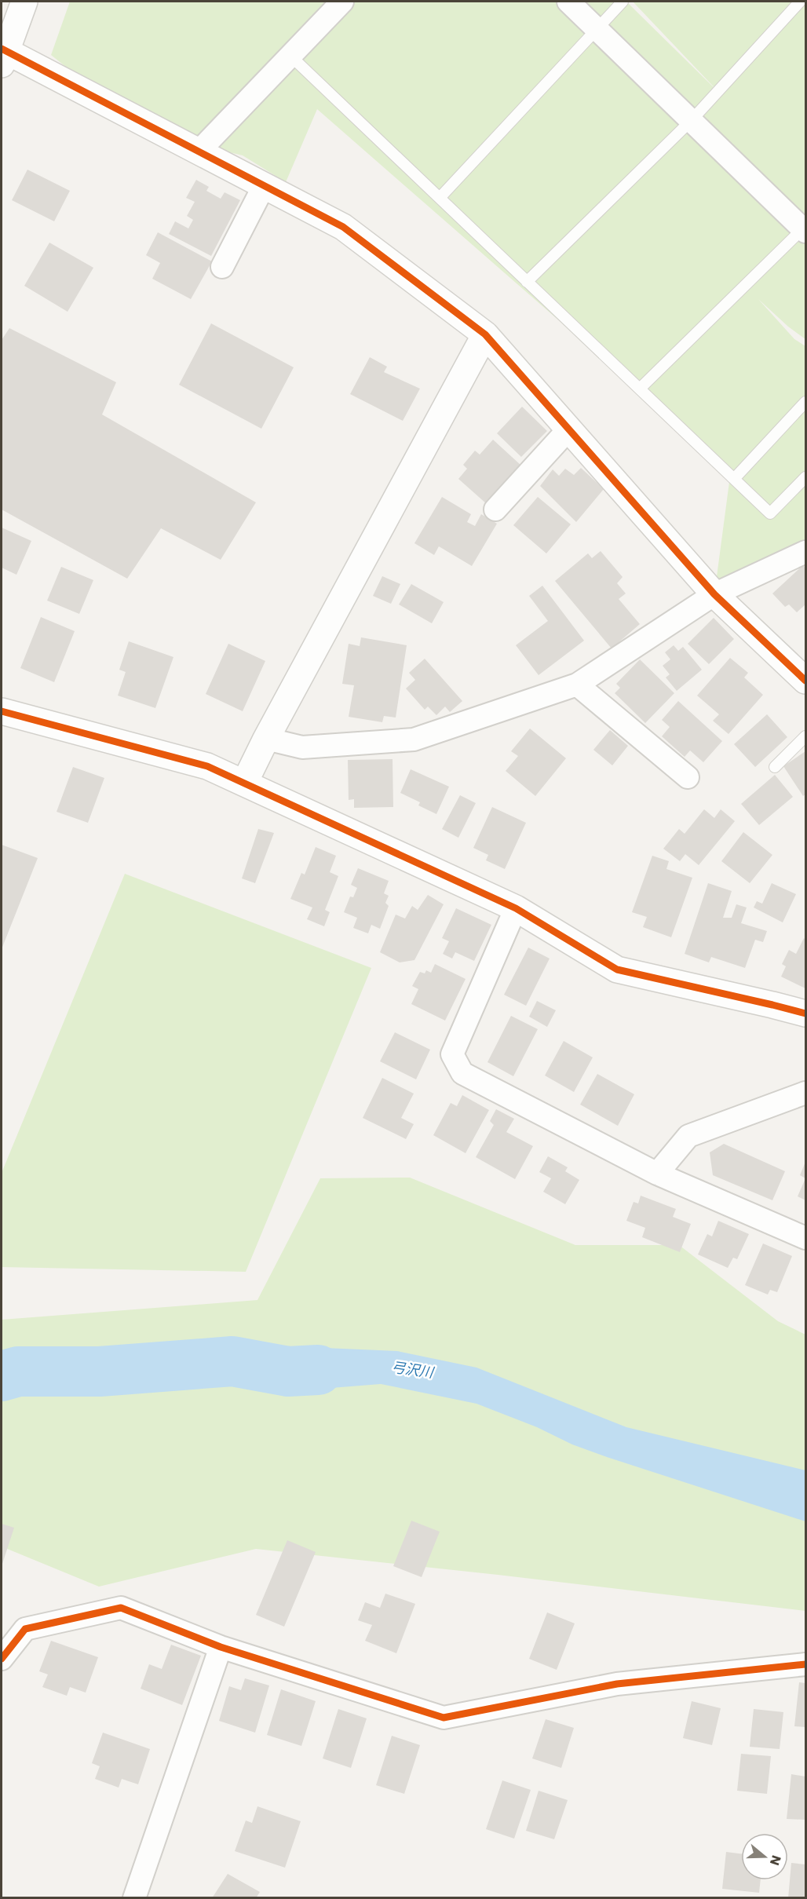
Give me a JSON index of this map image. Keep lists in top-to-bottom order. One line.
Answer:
{"water":["弓沢川"],"north":"right"}
